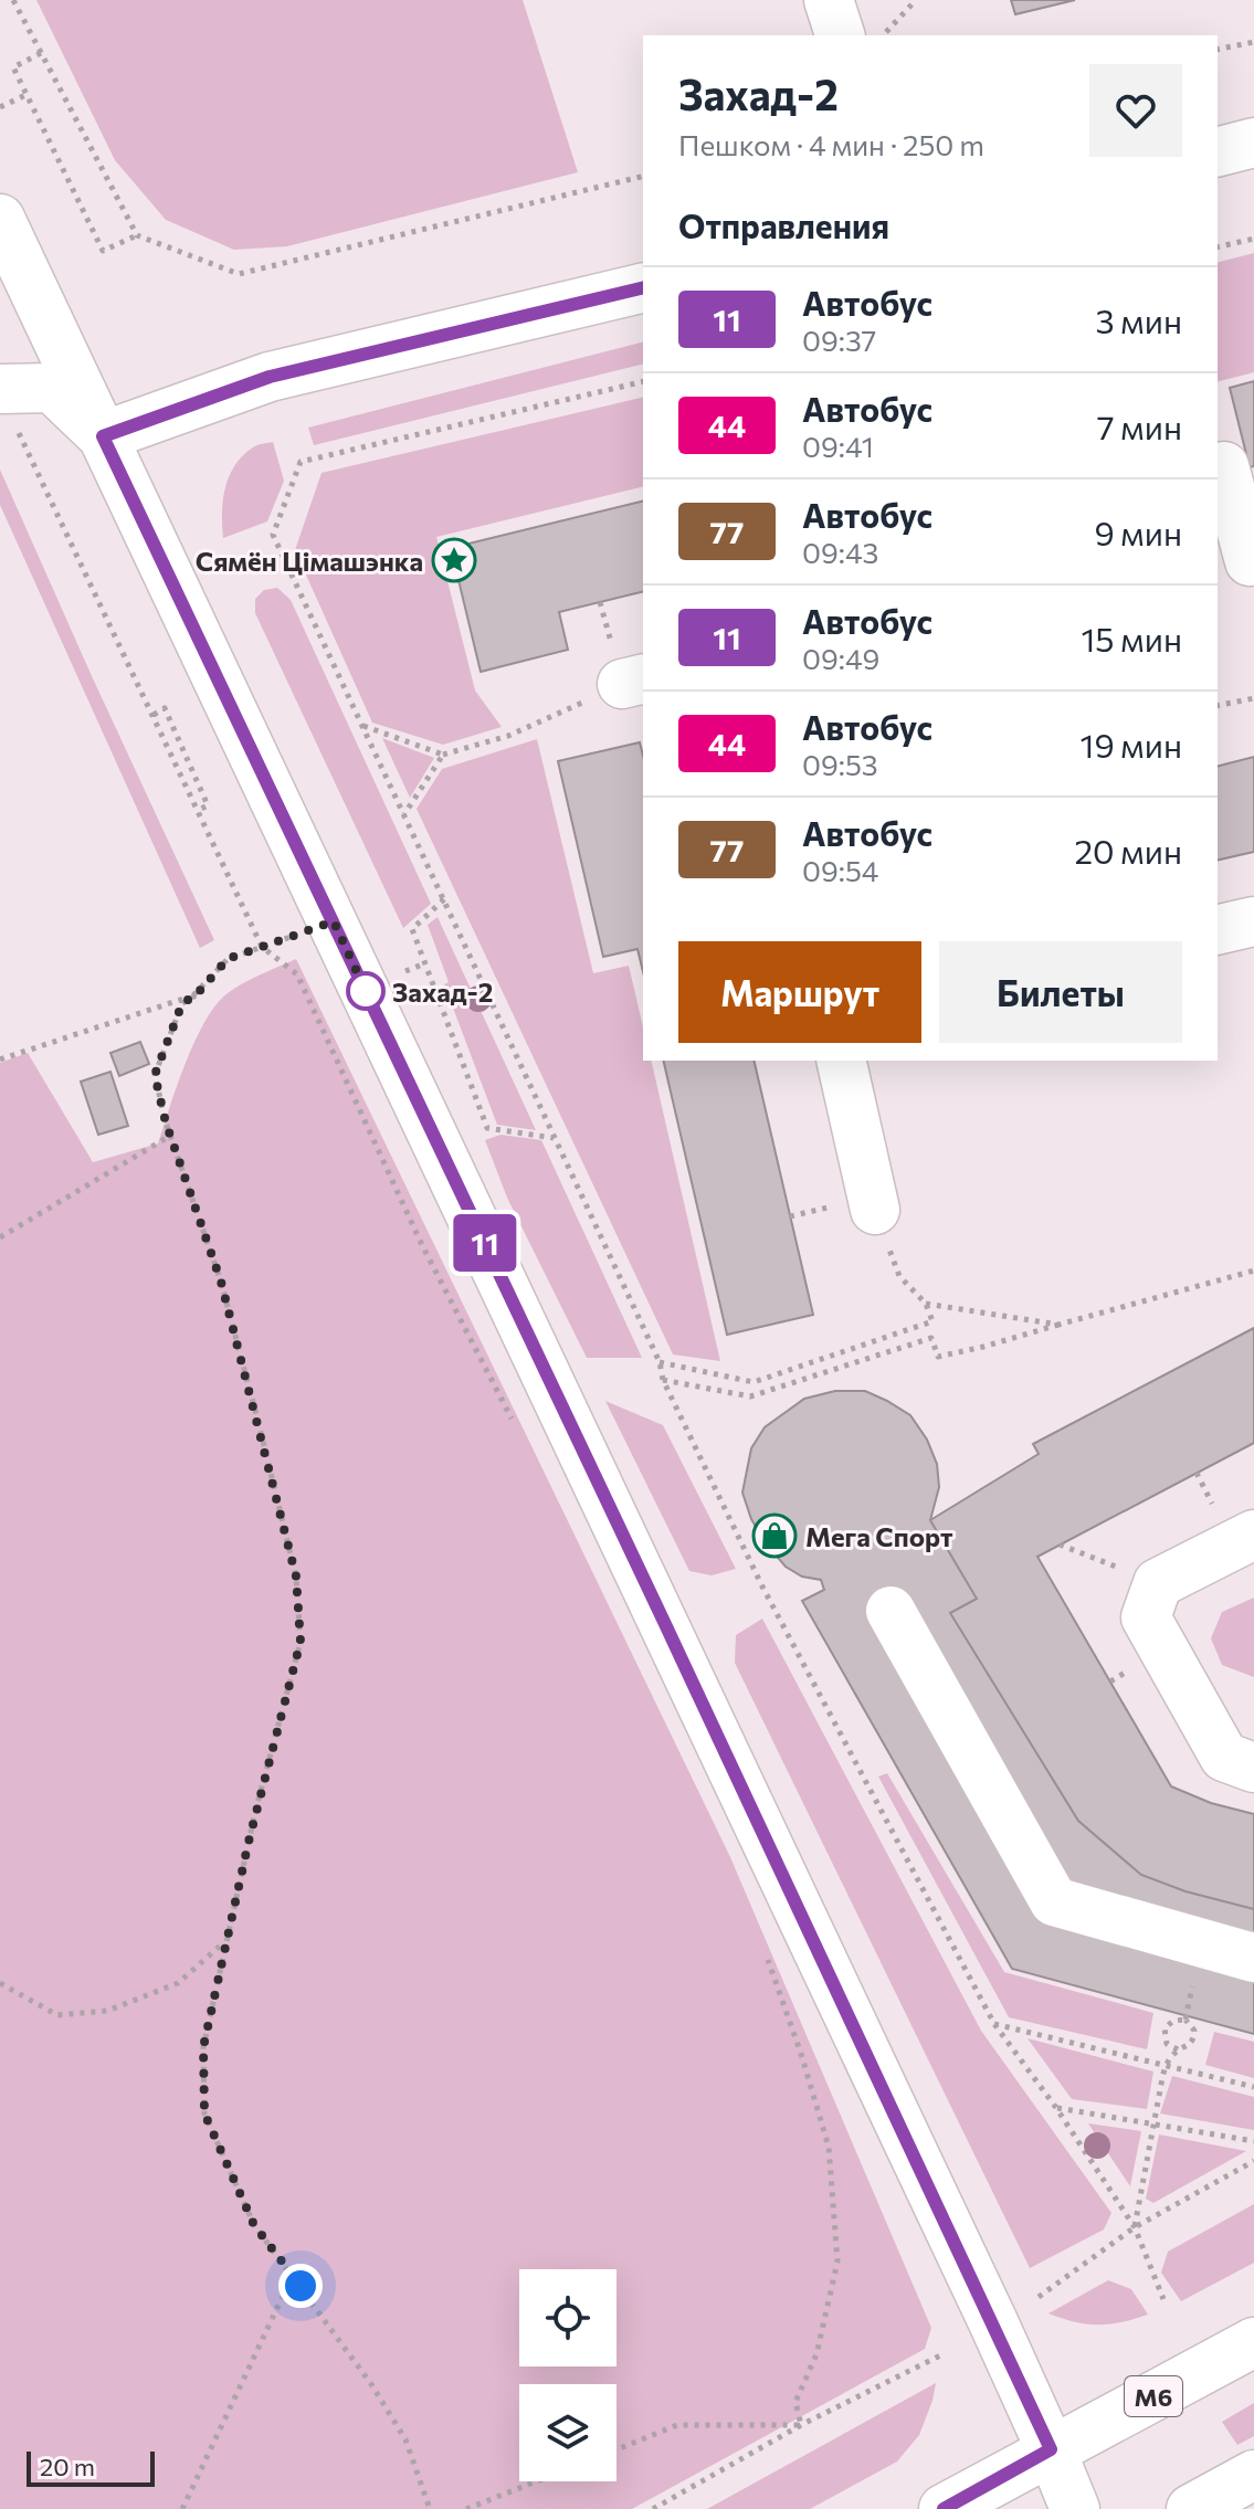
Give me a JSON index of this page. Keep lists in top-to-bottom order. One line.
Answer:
{"streets":{"main road":["М6"]},"places":{"place":["Сямён Цімашэнка"],"other":["Захад-2"],"shop":["Мега Спорт"]},"lines":["bus line 11"],"scale_bar":"20 m","page":{"on_map":"11","heading":[["Захад-2","Пешком · 4 мин · 250 m"],"Отправления"],"list":[{"mark":"11","name":"Автобус","note":"09:37","value":"3 мин"},{"mark":"44","name":"Автобус","note":"09:41","value":"7 мин"},{"mark":"77","name":"Автобус","note":"09:43","value":"9 мин"},{"mark":"11","name":"Автобус","note":"09:49","value":"15 мин"},{"mark":"44","name":"Автобус","note":"09:53","value":"19 мин"},{"mark":"77","name":"Автобус","note":"09:54","value":"20 мин"}],"buttons":["Маршрут","Билеты"],"scale":"20 m"}}
